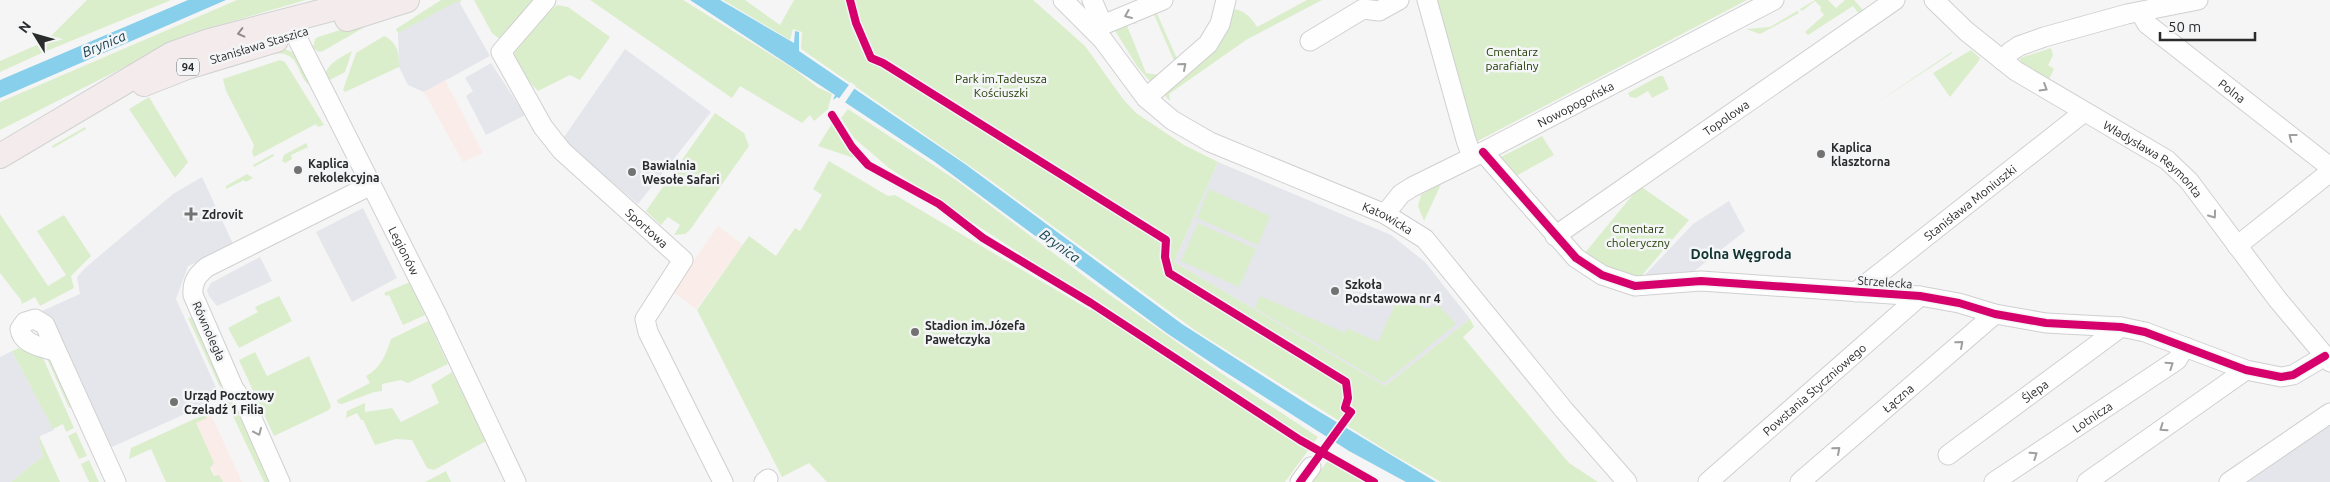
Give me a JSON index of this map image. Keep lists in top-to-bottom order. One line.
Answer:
{"streets":{"main road":["Stanisława Staszica","94"],"street":["Polna","Nowopogońska","Topolowa","Władysława Reymonta","Stanisława Moniuszki","Katowicka","Sportowa","Legionów","Strzelecka","Równoległa","Powstania Styczniowego","Ślepa","Łączna","Lotnicza"]},"crossings":[["Stanisława Staszica","Legionów"],["Nowopogońska","Katowicka"],["Nowopogońska","Strzelecka"],["Topolowa","Strzelecka"],["Władysława Reymonta","Stanisława Moniuszki"],["Władysława Reymonta","Strzelecka"],["Stanisława Moniuszki","Strzelecka"],["Legionów","Równoległa"],["Strzelecka","Powstania Styczniowego"],["Strzelecka","Ślepa"],["Strzelecka","Łączna"],["Strzelecka","Lotnicza"]],"one_way":["Polna","Władysława Reymonta","Łączna"],"districts":["Dolna Węgroda"],"water":["Brynica"],"parks":["Cmentarz parafialny","Park im.Tadeusza Kościuszki","Cmentarz choleryczny"],"places":{"other":["Kaplica klasztorna","Kaplica rekolekcyjna","Bawialnia Wesołe Safari","Szkoła Podstawowa nr 4","Stadion im.Józefa Pawełczyka","Urząd Pocztowy Czeladź 1 Filia"],"health":["Zdrovit"]},"scale_bar":"50 m","north":"top left"}
